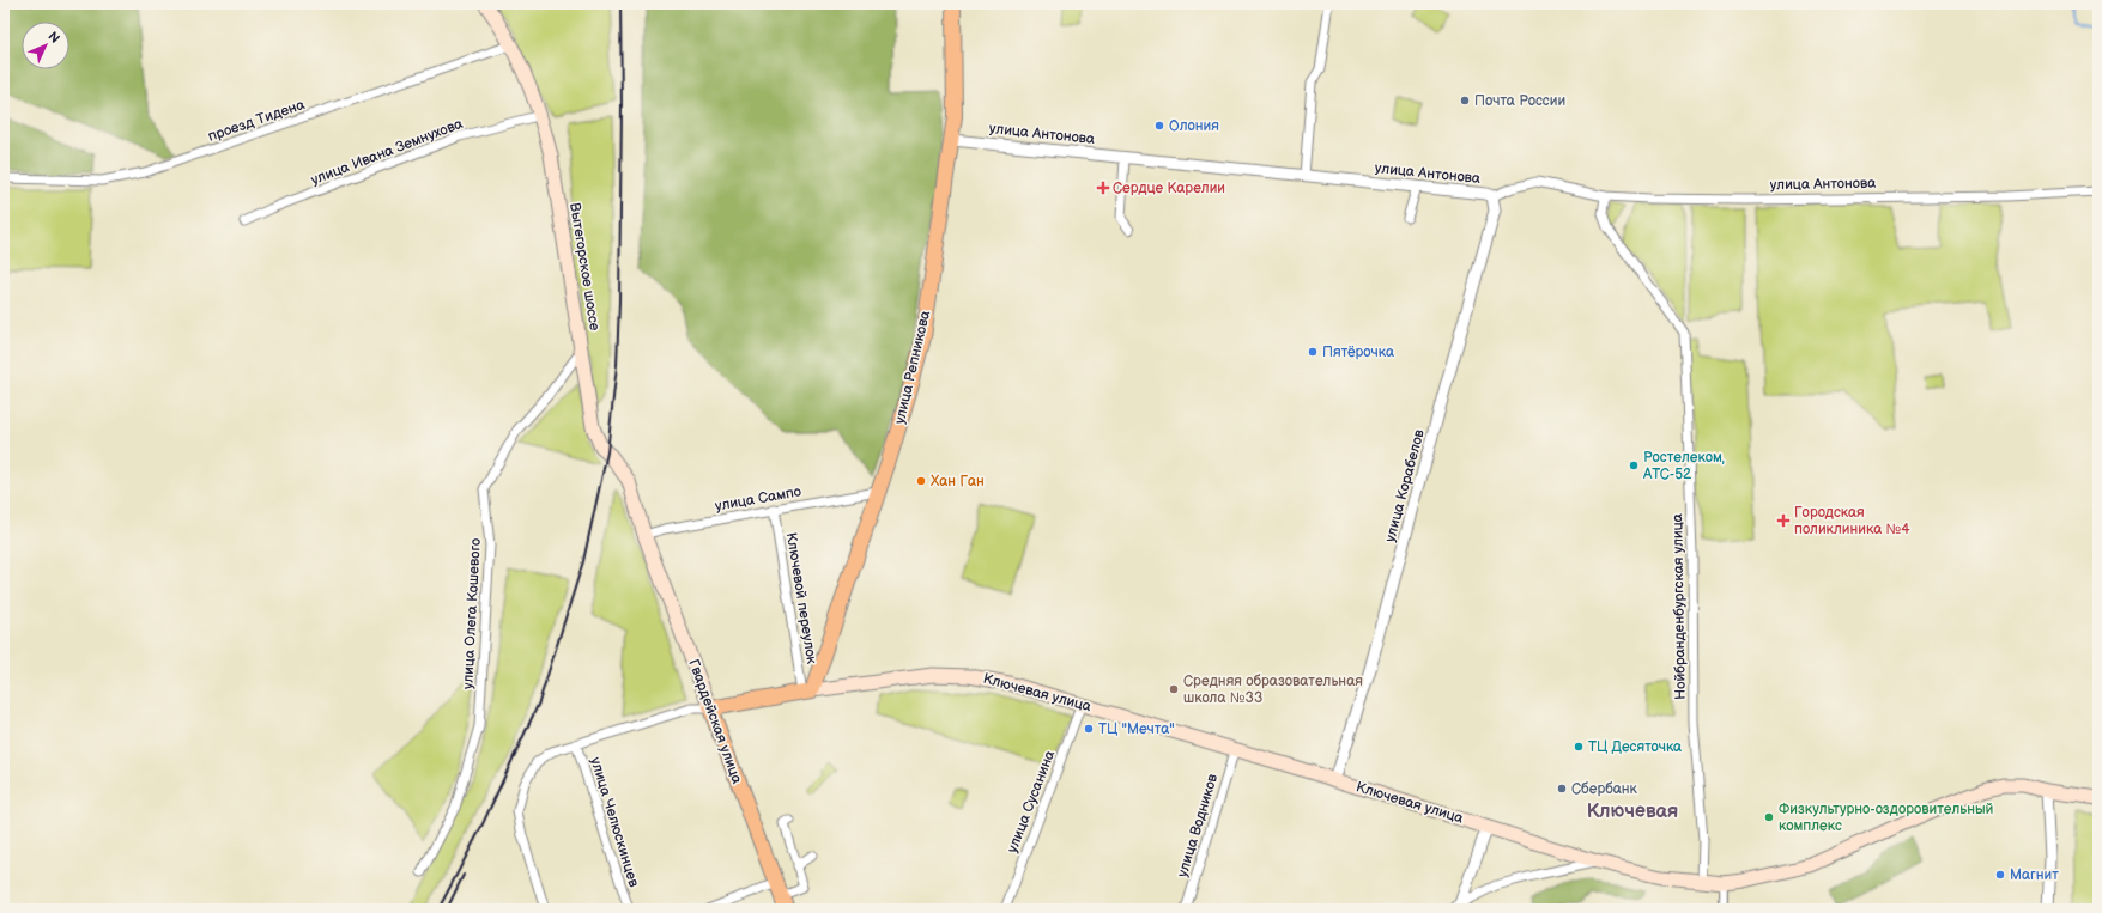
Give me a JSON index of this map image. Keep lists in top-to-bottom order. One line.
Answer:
{"streets":{"main road":["Вытегорское шоссе","улица Репникова","Ключевая улица","Гвардейская улица"],"street":["проезд Тидена","улица Антонова","улица Ивана Земнухова","улица Корабелов","улица Сампо","Ключевой переулок","Нойбранденбургская улица","улица Олега Кошевого","улица Сусанина","улица Челюскинцев","улица Водников"]},"crossings":[["проезд Тидена","Вытегорское шоссе"],["улица Антонова","улица Репникова"],["улица Антонова","улица Корабелов"],["улица Антонова","Нойбранденбургская улица"],["улица Ивана Земнухова","Вытегорское шоссе"],["Вытегорское шоссе","улица Сампо"],["Вытегорское шоссе","улица Олега Кошевого"],["Вытегорское шоссе","Гвардейская улица"],["улица Репникова","улица Сампо"],["улица Репникова","Ключевой переулок"],["улица Репникова","Ключевая улица"],["улица Корабелов","Ключевая улица"],["улица Сампо","Ключевой переулок"],["улица Сампо","Гвардейская улица"],["Ключевой переулок","Ключевая улица"],["Нойбранденбургская улица","Ключевая улица"],["Ключевая улица","Гвардейская улица"],["Ключевая улица","улица Сусанина"],["Ключевая улица","улица Водников"]],"districts":["Ключевая"],"places":{"other":["Почта России","Олония","Пятёрочка","Ростелеком, АТС-52","Хан Ган","Средняя образовательная школа №33","ТЦ \"Мечта\"","ТЦ Десяточка","Сбербанк","Физкультурно-оздоровительный комплекс","Магнит"],"health":["Сердце Карелии","Городская поликлиника №4"]},"north":"top right"}
